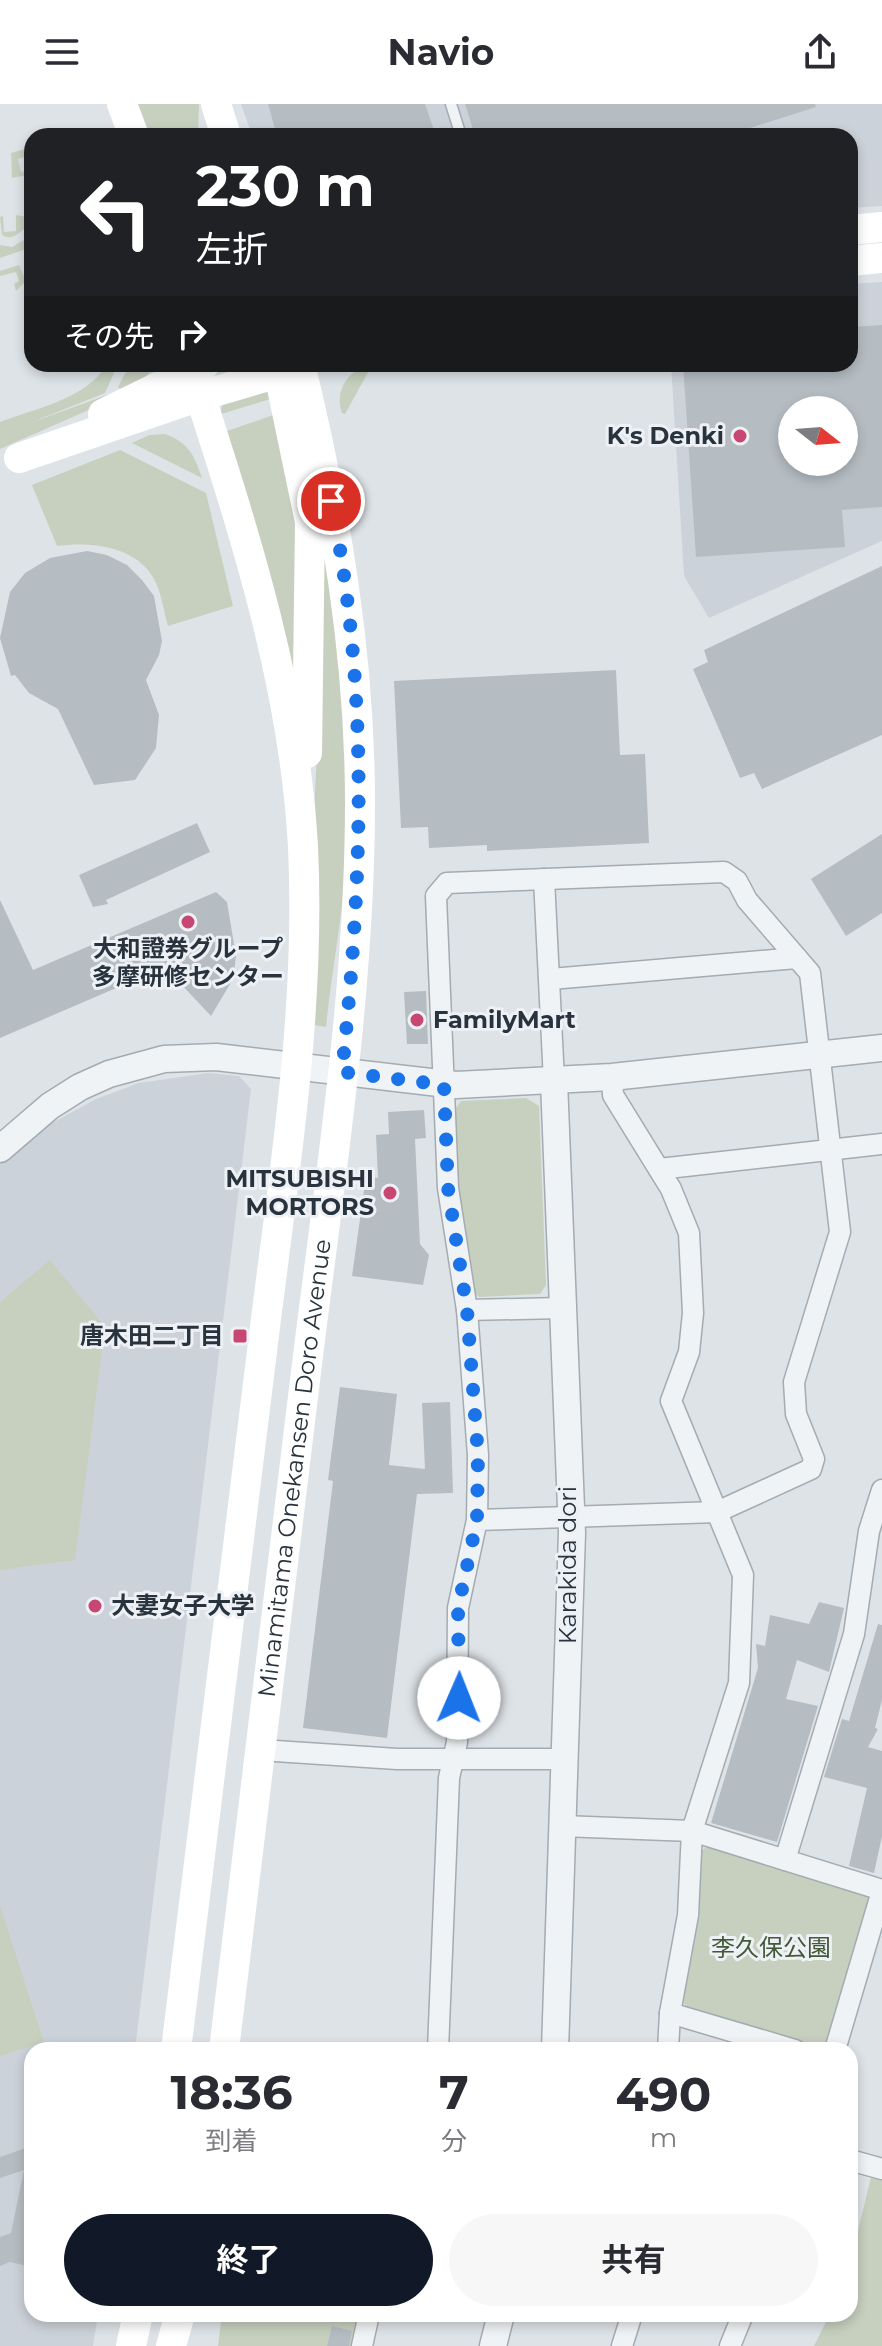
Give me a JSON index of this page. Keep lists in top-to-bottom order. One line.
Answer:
{"streets":{"main road":["Minamitama Onekansen Doro Avenue"],"street":["Karakida dori"]},"parks":["李久保公園"],"places":{"other":["K's Denki","大和證券グループ 多摩研修センター","FamilyMart","MITSUBISHI MORTORS","大妻女子大学"],"transit":["唐木田二丁目"]},"north":"right","page":{"header":"Navio","turn":["230 m","左折"],"then":"その先","eta":["18:36","到着","7","分","490","m"],"buttons":["終了","共有"]}}
